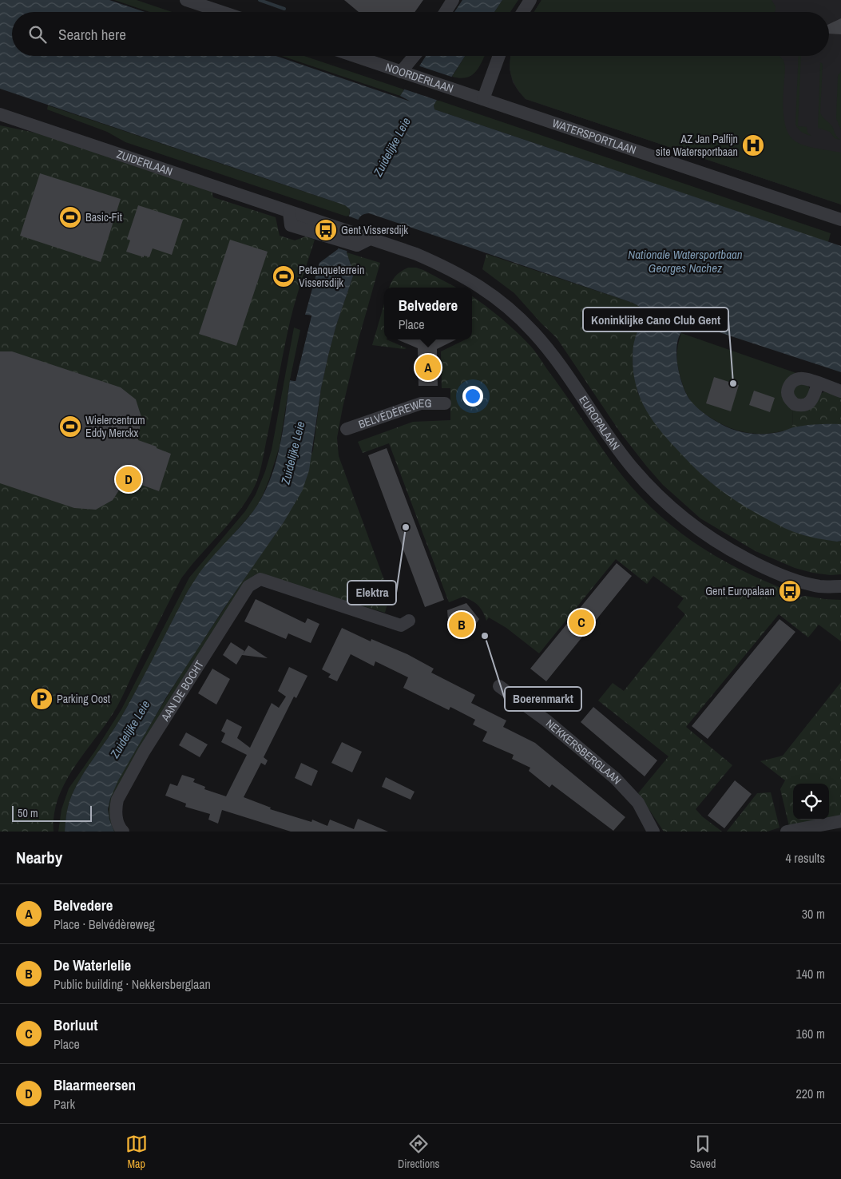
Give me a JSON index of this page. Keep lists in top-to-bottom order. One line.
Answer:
{"streets":{"street":["NOORDERLAAN","WATERSPORTLAAN","ZUIDERLAAN","BELVÉDÈREWEG","EUROPALAAN","AAN DE BOCHT","NEKKERSBERGLAAN"]},"crossings":[["NOORDERLAAN","WATERSPORTLAAN"],["ZUIDERLAAN","EUROPALAAN"]],"water":["Zuidelijke Leie","Nationale Watersportbaan Georges Nachez"],"places":{"hospital":["AZ Jan Palfijn site Watersportbaan"],"sports":["Basic-Fit","Petanqueterrein Vissersdijk","Wielercentrum Eddy Merckx"],"bus stop":["Gent Vissersdijk","Gent Europalaan"],"other":["Koninklijke Cano Club Gent","Elektra","Boerenmarkt"],"parking":["Parking Oost"]},"scale_bar":"50 m","page":{"search":"Search here","popup":["Belvedere","Place"],"pins":["A","D","C","B"],"scale":"50 m","heading":["Nearby","4 results"],"list":[{"mark":"A","name":"Belvedere","note":"Place · Belvédèreweg","value":"30 m"},{"mark":"B","name":"De Waterlelie","note":"Public building · Nekkersberglaan","value":"140 m"},{"mark":"C","name":"Borluut","note":"Place","value":"160 m"},{"mark":"D","name":"Blaarmeersen","note":"Park","value":"220 m"}],"nav":["Map","Directions","Saved"]}}
